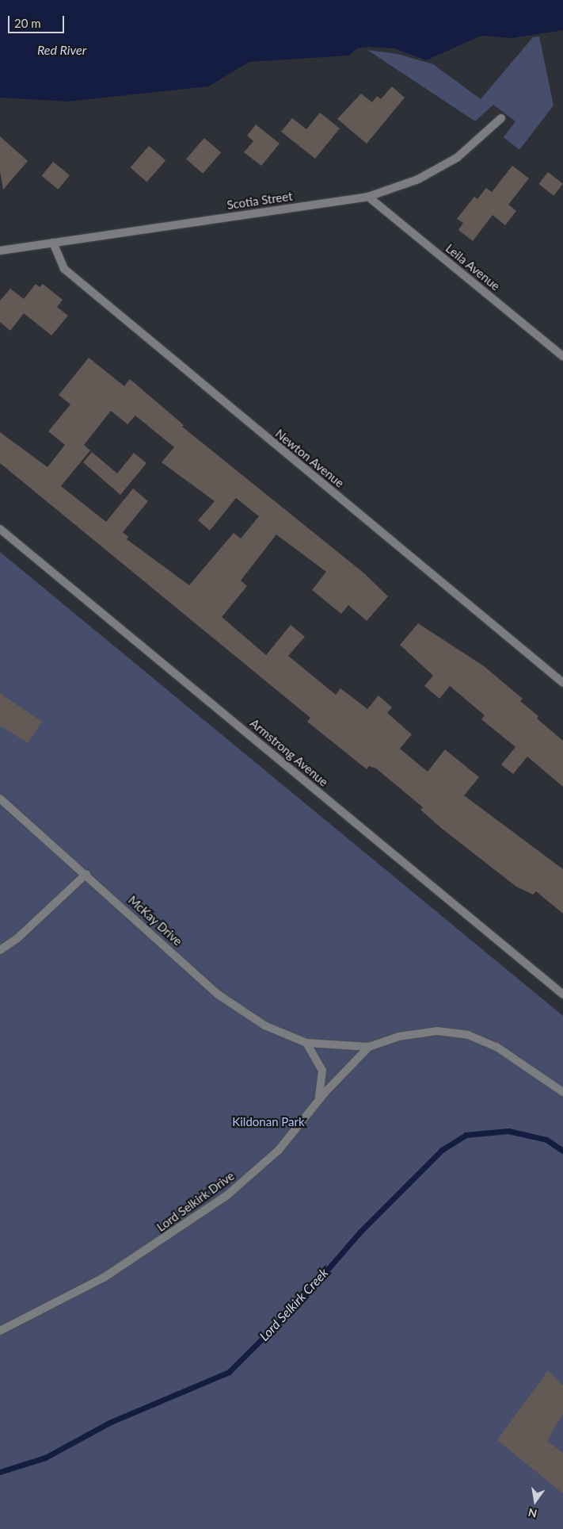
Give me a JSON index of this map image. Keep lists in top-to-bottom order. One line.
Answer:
{"streets":{"street":["Scotia Street","Leila Avenue","Newton Avenue","Armstrong Avenue","McKay Drive","Lord Selkirk Drive"]},"crossings":[["Scotia Street","Leila Avenue"],["Scotia Street","Newton Avenue"],["McKay Drive","Lord Selkirk Drive"]],"water":["Red River","Lord Selkirk Creek"],"parks":["Kildonan Park"],"scale_bar":"20 m","north":"bottom"}
